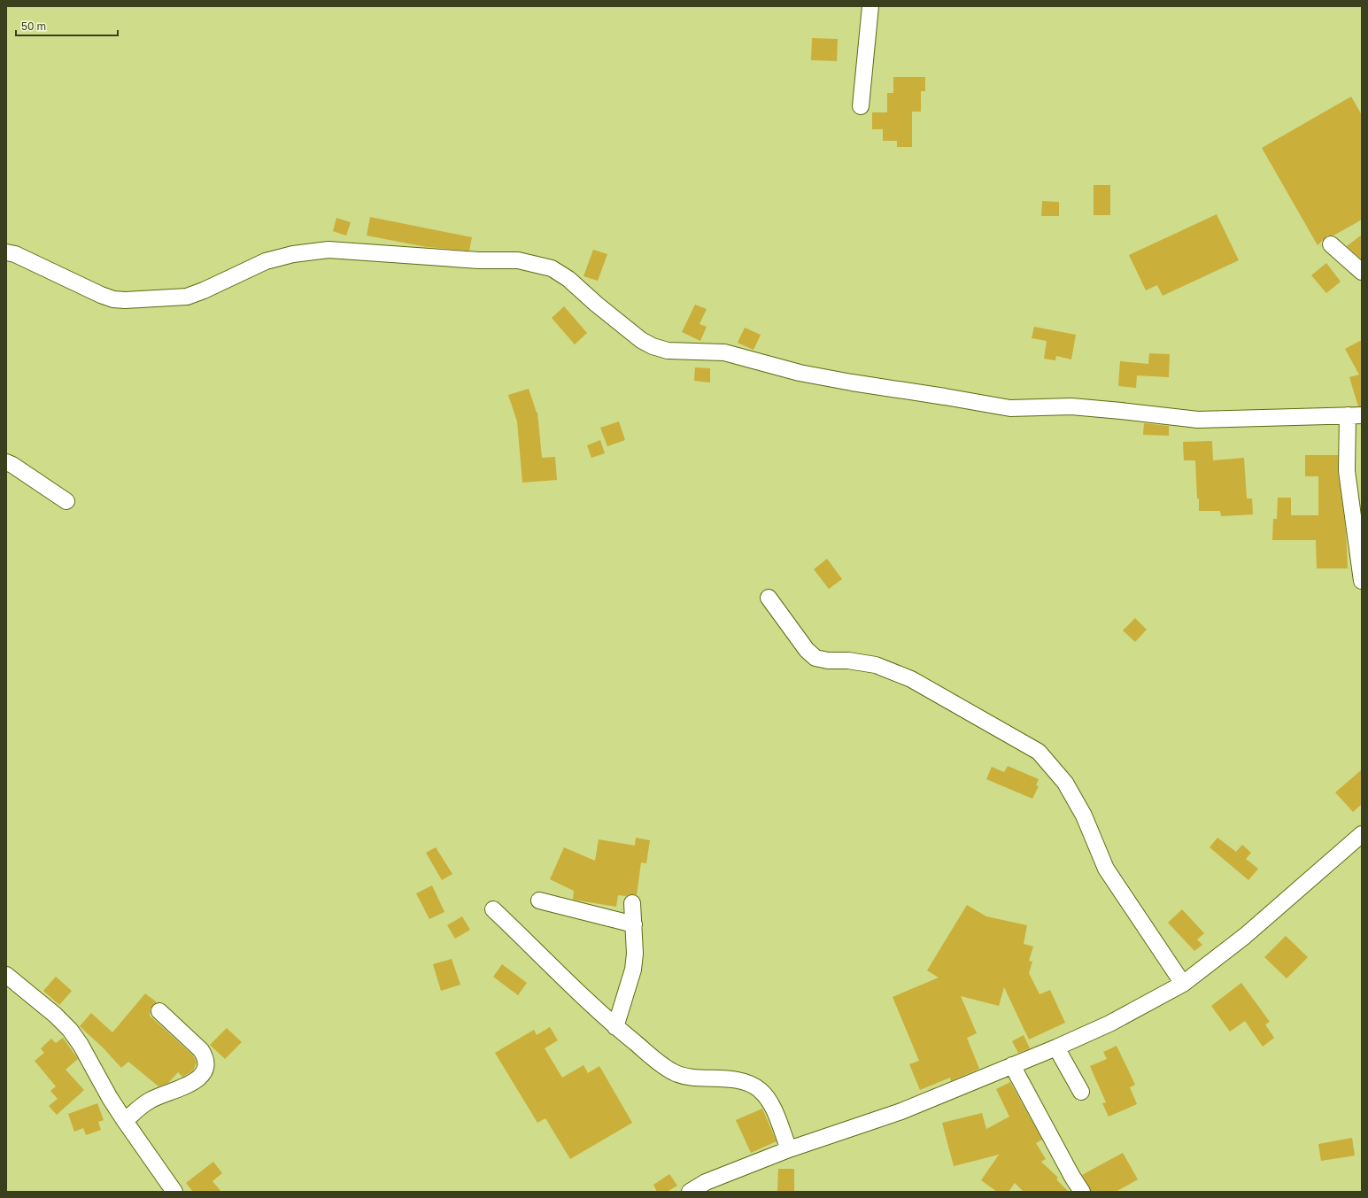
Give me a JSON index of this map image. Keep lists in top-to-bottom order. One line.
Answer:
{"scale_bar":"50 m"}
